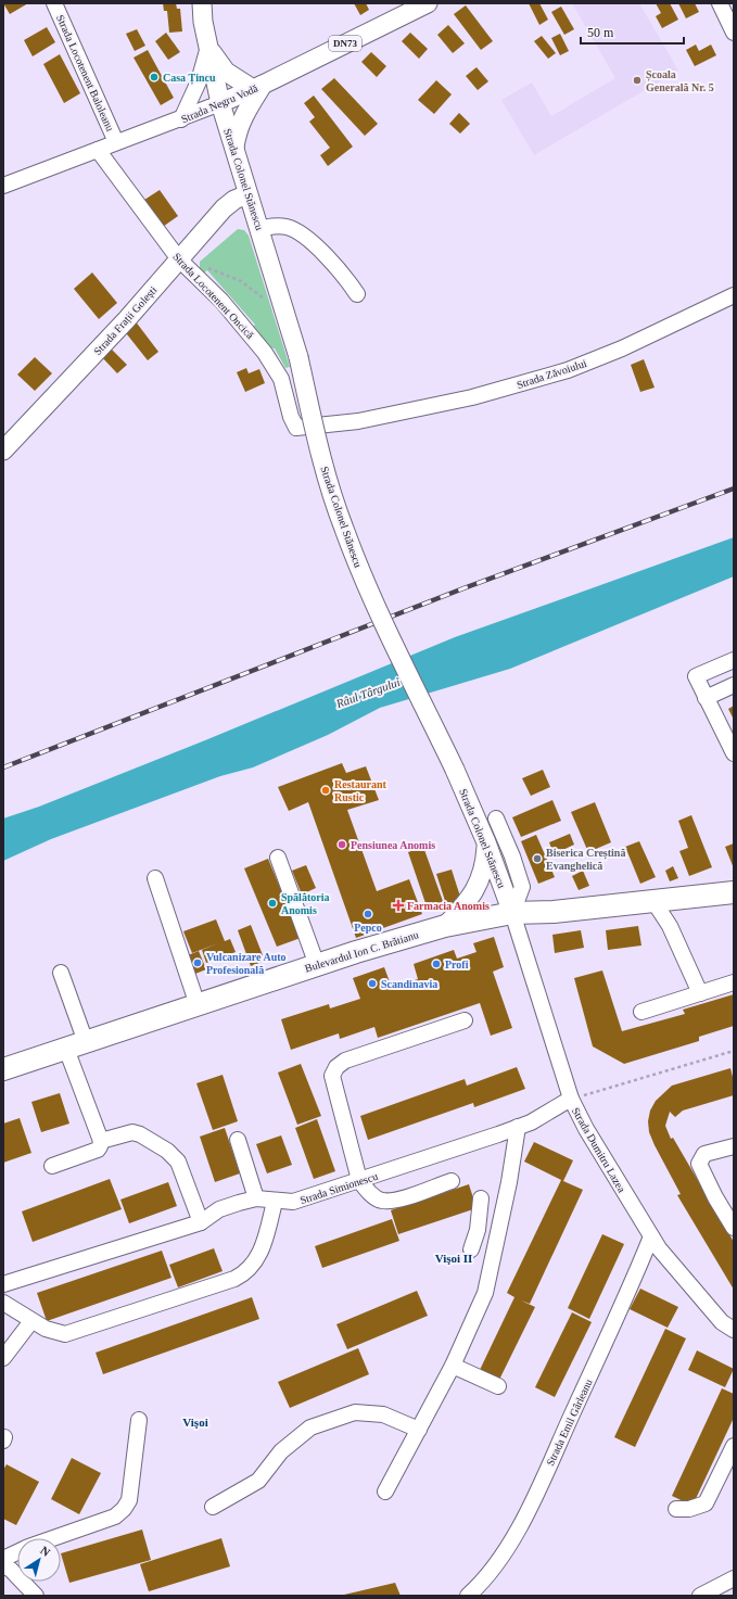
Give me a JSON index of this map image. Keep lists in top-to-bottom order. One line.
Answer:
{"streets":{"highway":["Bulevardul Ion C. Brătianu"],"main road":["DN73","Strada Negru Vodă","Strada Colonel Stănescu","Strada Frații Golești"],"street":["Strada Locotenent Baloleanu","Strada Locotenent Oncică","Strada Zăvoiului","Strada Dumitru Lazea","Strada Simionescu","Strada Emil Gârleanu"]},"crossings":[["Strada Locotenent Baloleanu","Strada Negru Vodă"],["Strada Negru Vodă","Strada Colonel Stănescu"],["Strada Negru Vodă","Strada Locotenent Oncică"],["Strada Colonel Stănescu","Strada Frații Golești"],["Strada Colonel Stănescu","Bulevardul Ion C. Brătianu"],["Strada Colonel Stănescu","Strada Dumitru Lazea"],["Strada Locotenent Oncică","Strada Frații Golești"],["Strada Locotenent Oncică","Strada Zăvoiului"],["Bulevardul Ion C. Brătianu","Strada Dumitru Lazea"],["Strada Dumitru Lazea","Strada Simionescu"],["Strada Dumitru Lazea","Strada Emil Gârleanu"]],"districts":["Vişoi II","Vişoi"],"water":["Râul Târgului"],"places":{"other":["Casa Țincu","Școala Generală Nr. 5","Restaurant Rustic","Pensiunea Anomis","Biserica Creștină Evanghelică","Spălătoria Anomis","Pepco","Vulcanizare Auto Profesională","Profi","Scandinavia"],"health":["Farmacia Anomis"]},"scale_bar":"50 m","north":"top right"}
